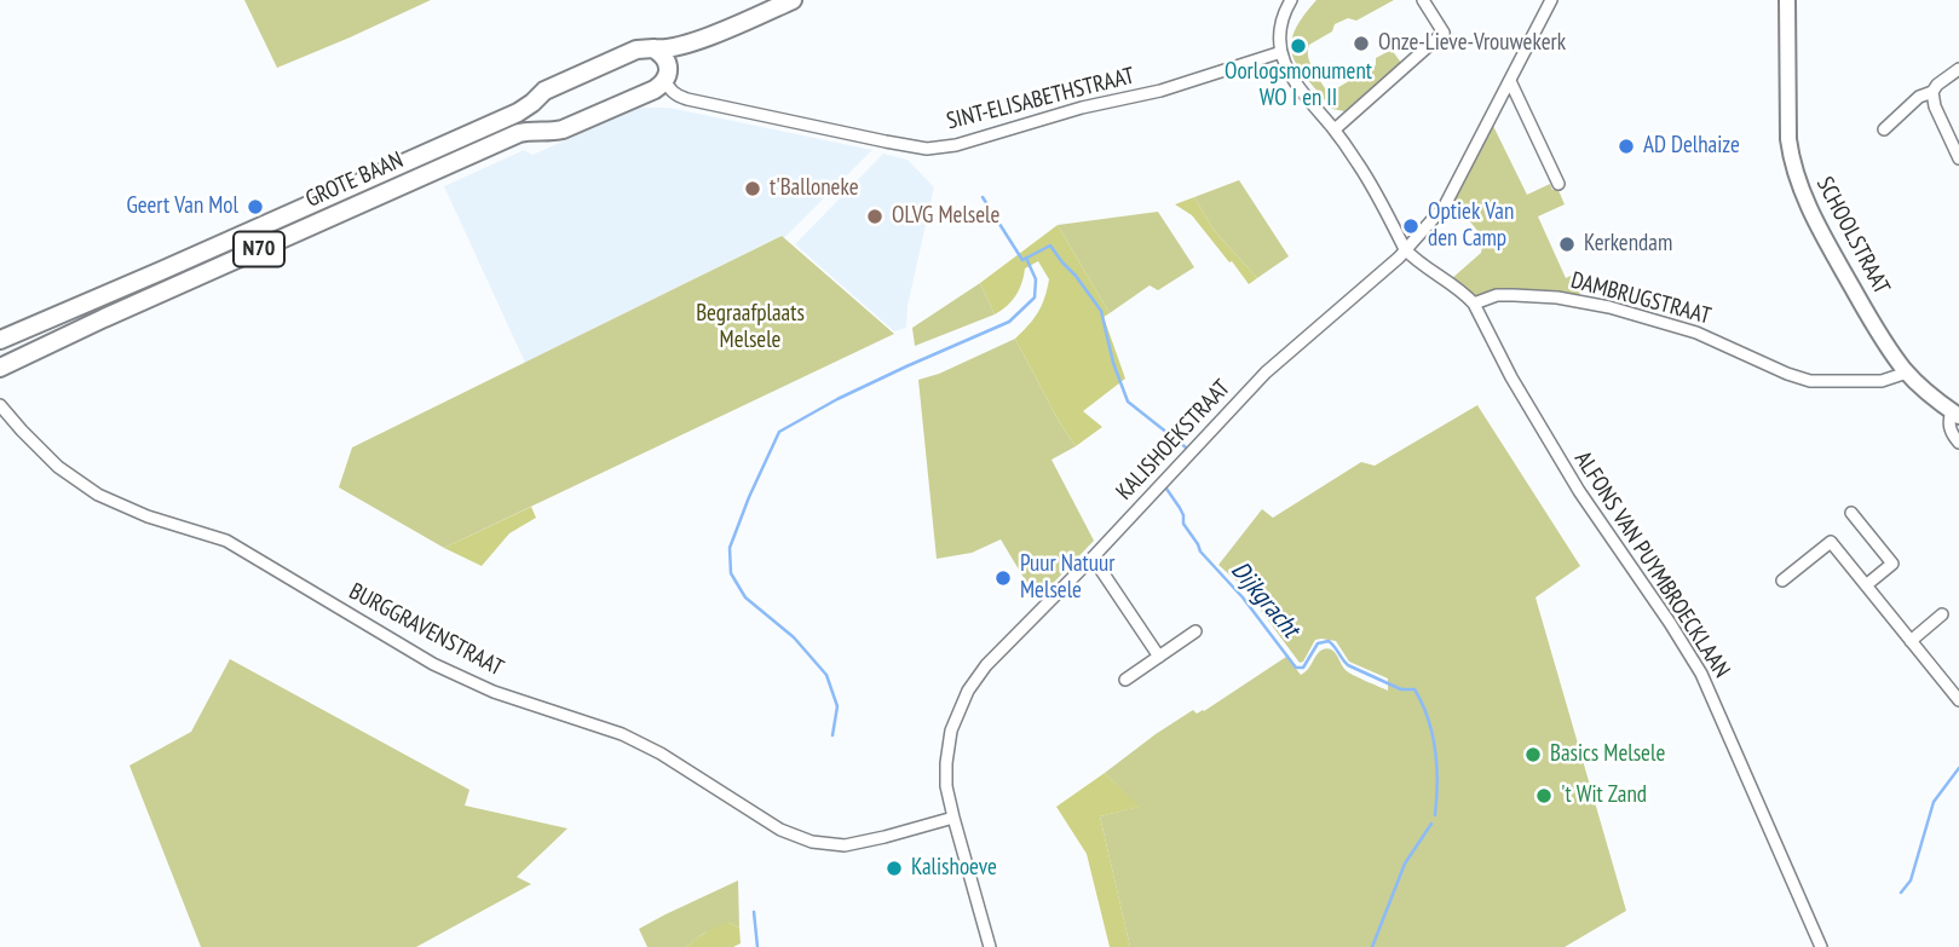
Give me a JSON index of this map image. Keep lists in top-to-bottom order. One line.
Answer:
{"streets":{"main road":["GROTE BAAN","SCHOOLSTRAAT","N70"],"street":["SINT-ELISABETHSTRAAT","DAMBRUGSTRAAT","KALISHOEKSTRAAT","ALFONS VAN PUYMBROECKLAAN","BURGGRAVENSTRAAT"]},"crossings":[["SINT-ELISABETHSTRAAT","GROTE BAAN"],["SCHOOLSTRAAT","DAMBRUGSTRAAT"],["DAMBRUGSTRAAT","ALFONS VAN PUYMBROECKLAAN"],["KALISHOEKSTRAAT","BURGGRAVENSTRAAT"]],"water":["Dijkgracht"],"parks":["Begraafplaats Melsele"],"places":["Onze-Lieve-Vrouwekerk","Oorlogsmonument WO I en II","AD Delhaize","t'Balloneke","Geert Van Mol","OLVG Melsele","Optiek Van den Camp","Kerkendam","Puur Natuur Melsele","Basics Melsele","'t Wit Zand","Kalishoeve"]}
